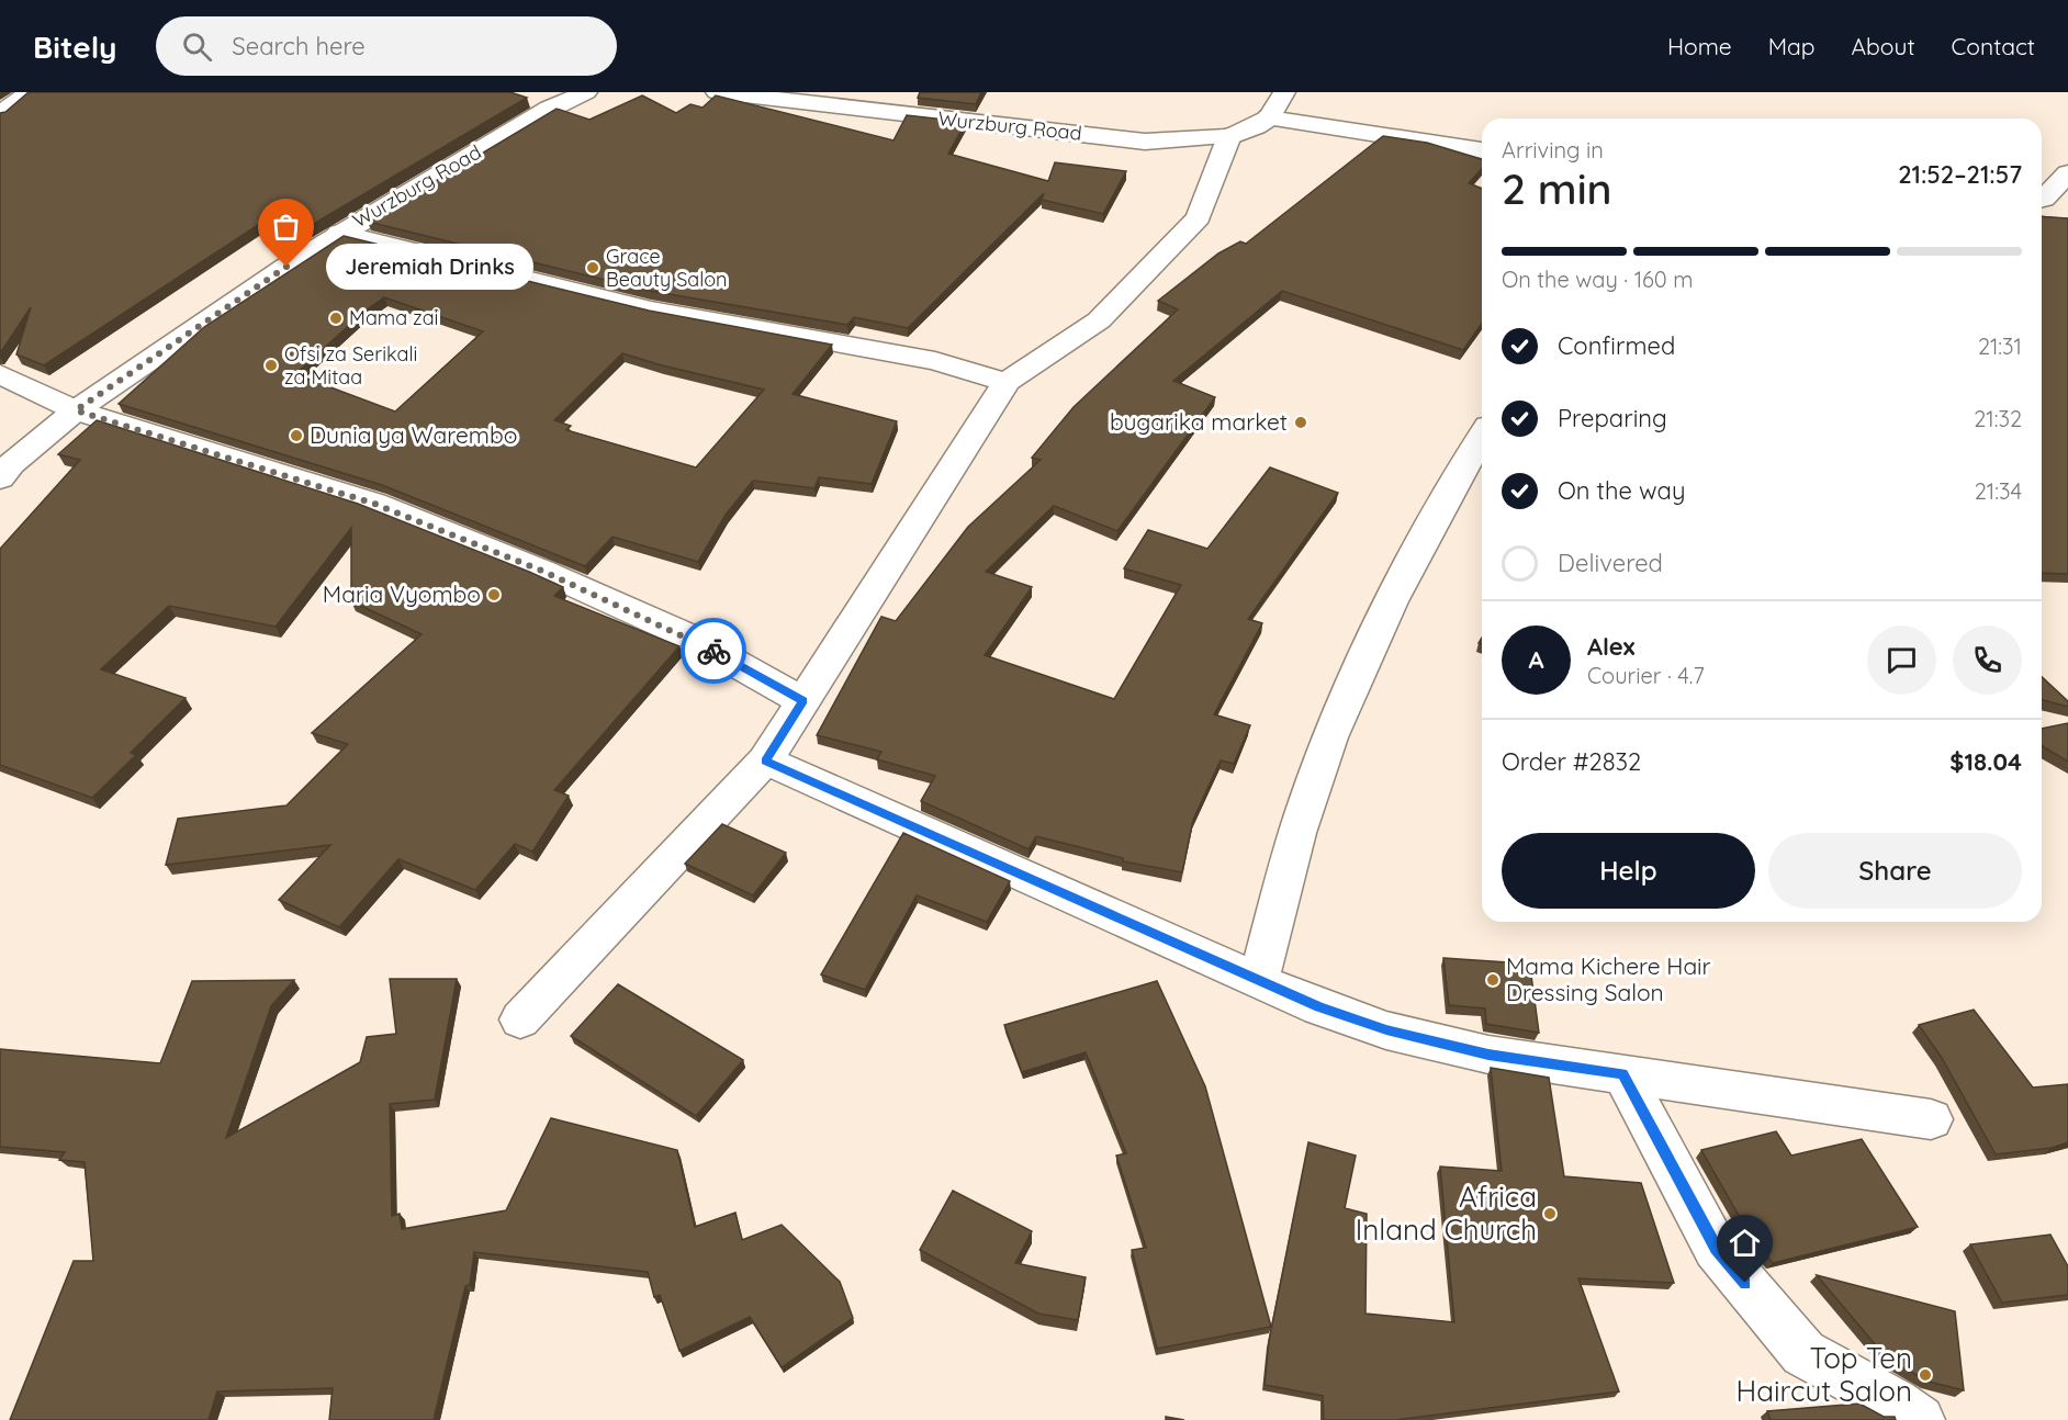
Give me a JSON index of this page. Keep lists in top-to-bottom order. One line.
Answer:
{"streets":{"street":["Wurzburg Road"]},"places":["Jeremiah Drinks","Grace Beauty Salon","Mama zai","Ofsi za Serikali za Mitaa","bugarika market","Dunia ya Warembo","Maria Vyombo","Mama Kichere Hair Dressing Salon","Africa Inland Church","Top Ten Haircut Salon"],"page":{"header":"Bitely","search":"Search here","nav":["Home","Map","About","Contact"],"heading":["2 min","Arriving in","21:52–21:57"],"panel":["Alex","Courier · 4.7","Order #2832","$18.04"],"bar":"On the way · 160 m","bubble":"Jeremiah Drinks","list":[["Confirmed","21:31"],["Preparing","21:32"],["On the way","21:34"],"Delivered"],"round":"A","buttons":["Help","Share"]}}
